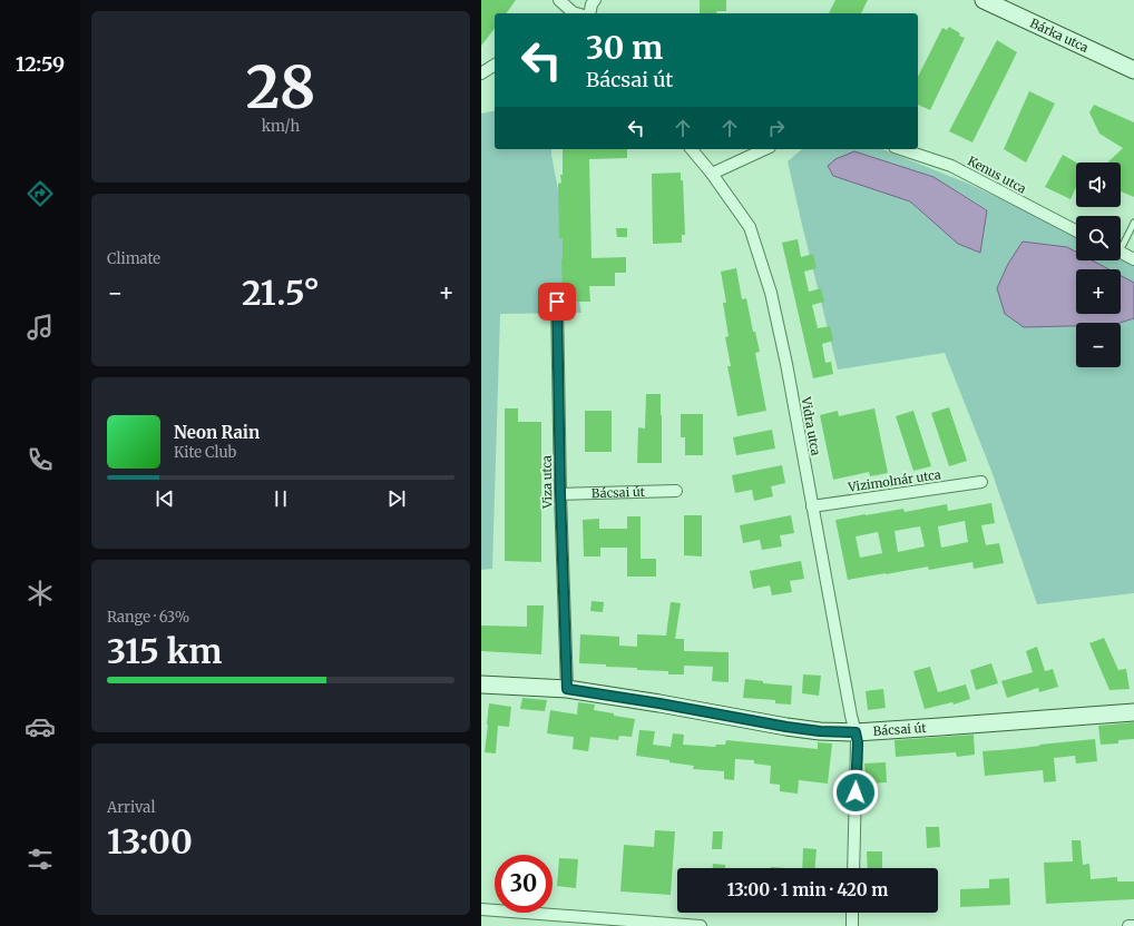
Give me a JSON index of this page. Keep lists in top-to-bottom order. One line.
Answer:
{"streets":{"main road":["Bárka utca","Bácsai út"],"street":["Kenus utca","Vidra utca","Vizimolnár utca","Viza utca"]},"crossings":[["Vidra utca","Vizimolnár utca"],["Vidra utca","Bácsai út"],["Viza utca","Bácsai út"]],"page":{"tabs":"12:59","tile":[["28","km/h"],"Climate",["Range · 63%","315 km"],["Arrival","13:00"]],"turn":["30 m","Bácsai út"],"map_buttons":["+","−"],"heat":["−","21.5°","+"],"song":["Neon Rain","Kite Club"],"limit":"30","trip":"13:00 · 1 min · 420 m"}}
